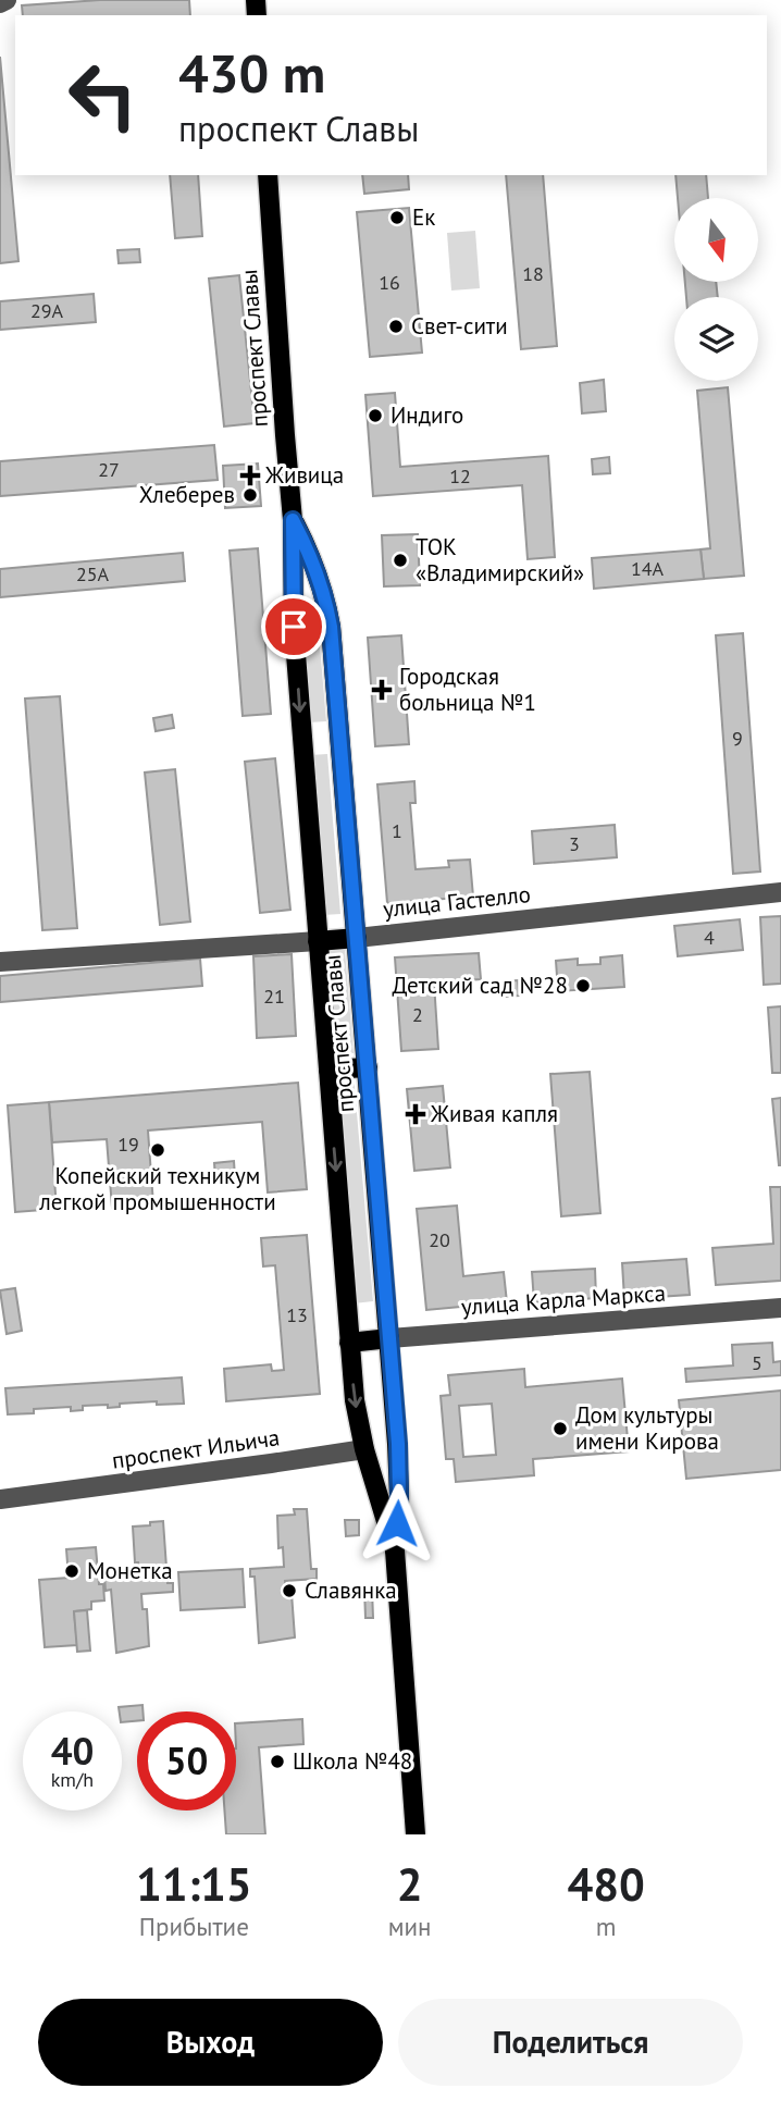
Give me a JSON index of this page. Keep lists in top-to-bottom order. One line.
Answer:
{"streets":{"main road":["проспект Славы","улица Гастелло","улица Карла Маркса","проспект Ильича"]},"crossings":[["проспект Славы","улица Гастелло"],["проспект Славы","улица Карла Маркса"],["проспект Славы","проспект Ильича"]],"places":{"other":["Ек","Свет-сити","Индиго","Хлеберев","ТОК «Владимирский»","Детский сад №28","Копейский техникум легкой промышенности","Дом культуры имени Кирова","Монетка","Славянка","Школа №48"],"health":["Живица","Городская больница №1","Живая капля"]},"house_numbers":["18","16","29А","27","12","14А","25А","9","1","3","4","21","2","19","20","13","5"],"north":"bottom","page":{"turn":["430 m","проспект Славы"],"speed":"40 km/h","limit":"50","eta":["11:15","Прибытие","2","мин","480","m"],"buttons":["Выход","Поделиться"]}}
